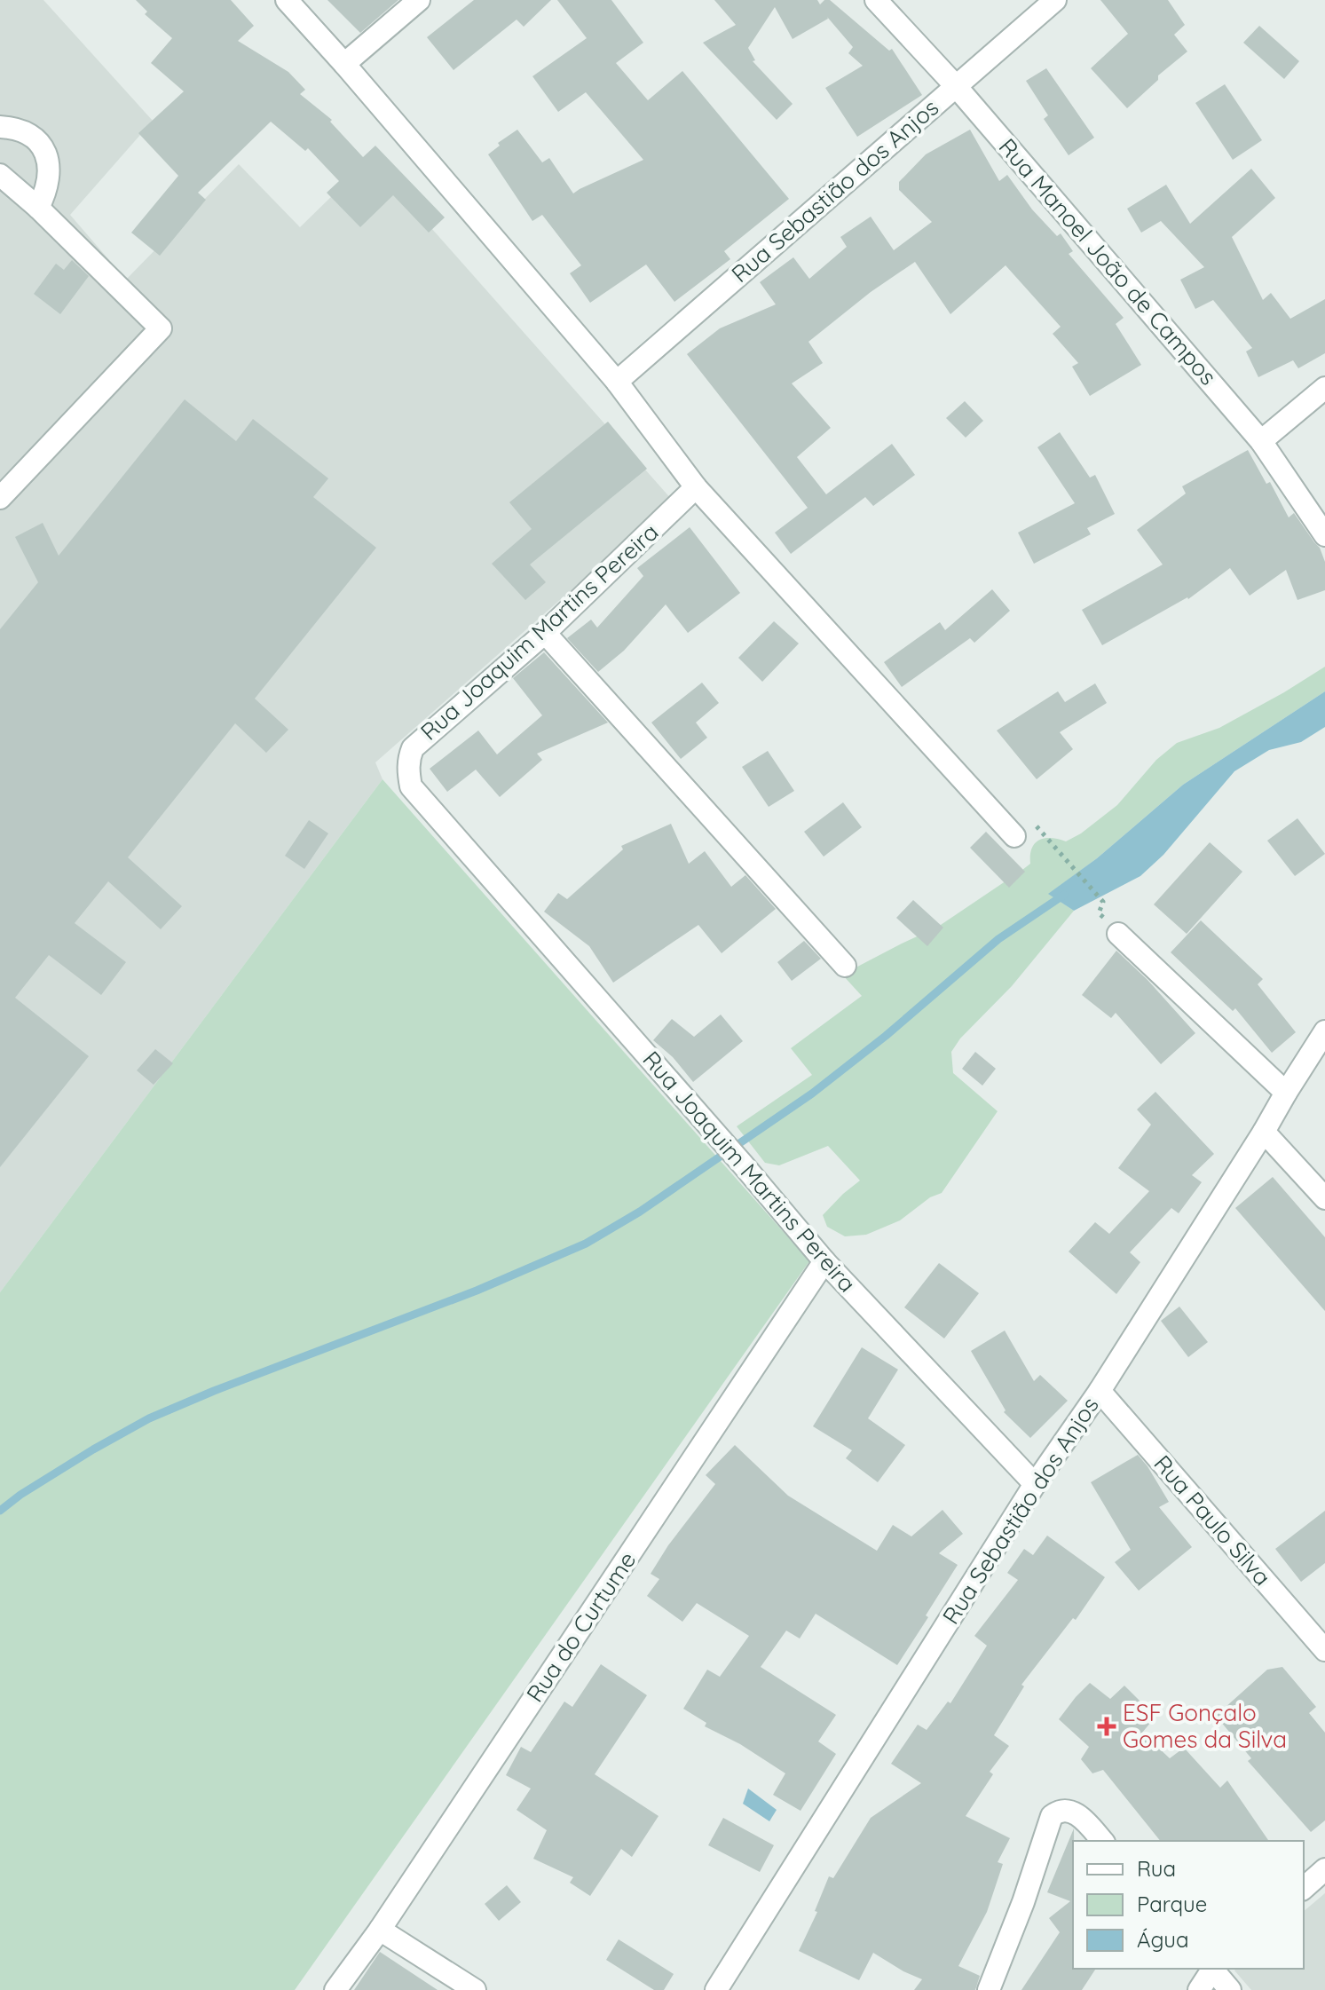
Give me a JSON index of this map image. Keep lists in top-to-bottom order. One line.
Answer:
{"streets":{"street":["Rua Sebastião dos Anjos","Rua Manoel João de Campos","Rua Joaquim Martins Pereira","Rua Paulo Silva","Rua do Curtume"]},"crossings":[["Rua Sebastião dos Anjos","Rua Manoel João de Campos"],["Rua Sebastião dos Anjos","Rua Joaquim Martins Pereira"],["Rua Sebastião dos Anjos","Rua Paulo Silva"],["Rua Joaquim Martins Pereira","Rua do Curtume"]],"places":{"health":["ESF Gonçalo Gomes da Silva"]},"legend":["Rua","Parque","Água"]}
